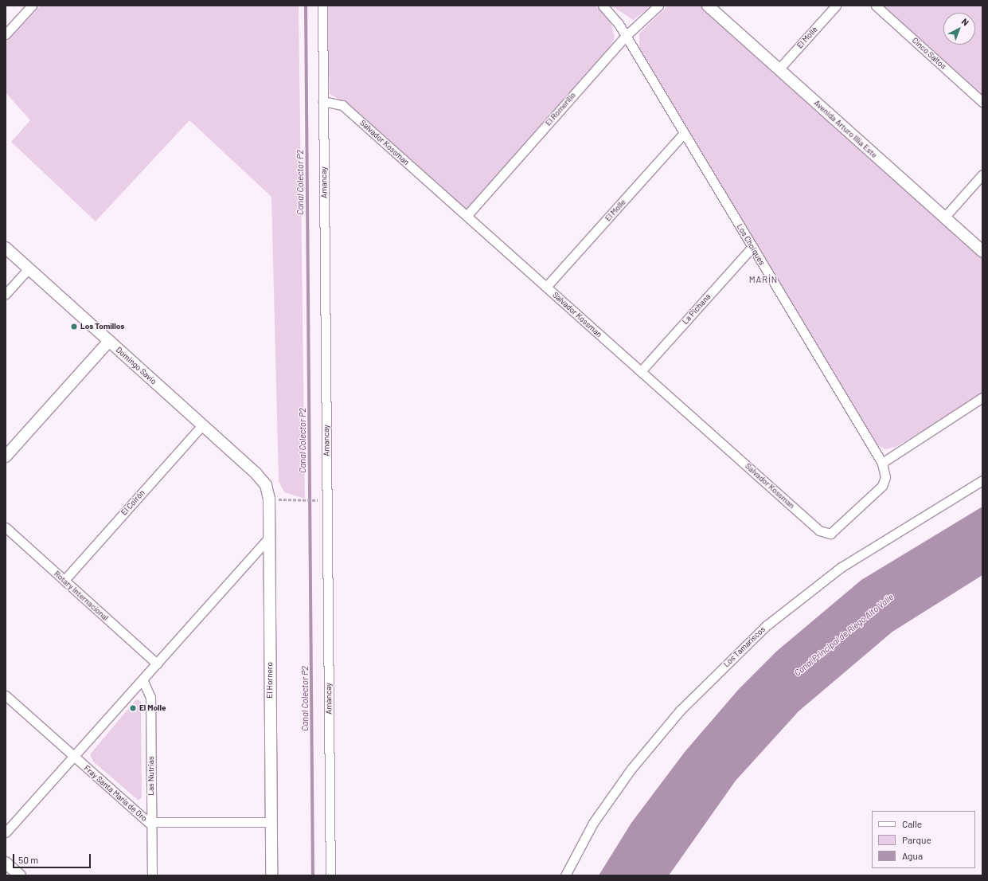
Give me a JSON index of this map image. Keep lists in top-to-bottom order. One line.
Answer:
{"streets":{"street":["El Molle","Cinco Saltos","El Romerillo","Avenida Arturo Illia Este","Salvador Kossman","Amancay","Los Choiques","La Pichana","Domingo Savio","El Coirón","Rotary Internacional","Los Tamariscos","El Hornero","Las Nutrias","Fray Santa María de Oro"]},"crossings":[["El Molle","Avenida Arturo Illia Este"],["El Molle","Salvador Kossman"],["El Molle","Los Choiques"],["El Romerillo","Salvador Kossman"],["El Romerillo","Los Choiques"],["Salvador Kossman","Amancay"],["Salvador Kossman","Los Choiques"],["Salvador Kossman","La Pichana"],["Los Choiques","La Pichana"],["Domingo Savio","El Coirón"],["Domingo Savio","El Hornero"],["El Coirón","Rotary Internacional"],["El Hornero","Fray Santa María de Oro"],["Las Nutrias","Fray Santa María de Oro"]],"districts":["MARÍN"],"water":["Canal Colector P2","Canal Principal de Riego Alto Valle"],"places":["Los Tomillos","El Molle"],"legend":["Calle","Parque","Agua"],"scale_bar":"50 m","north":"top right"}
